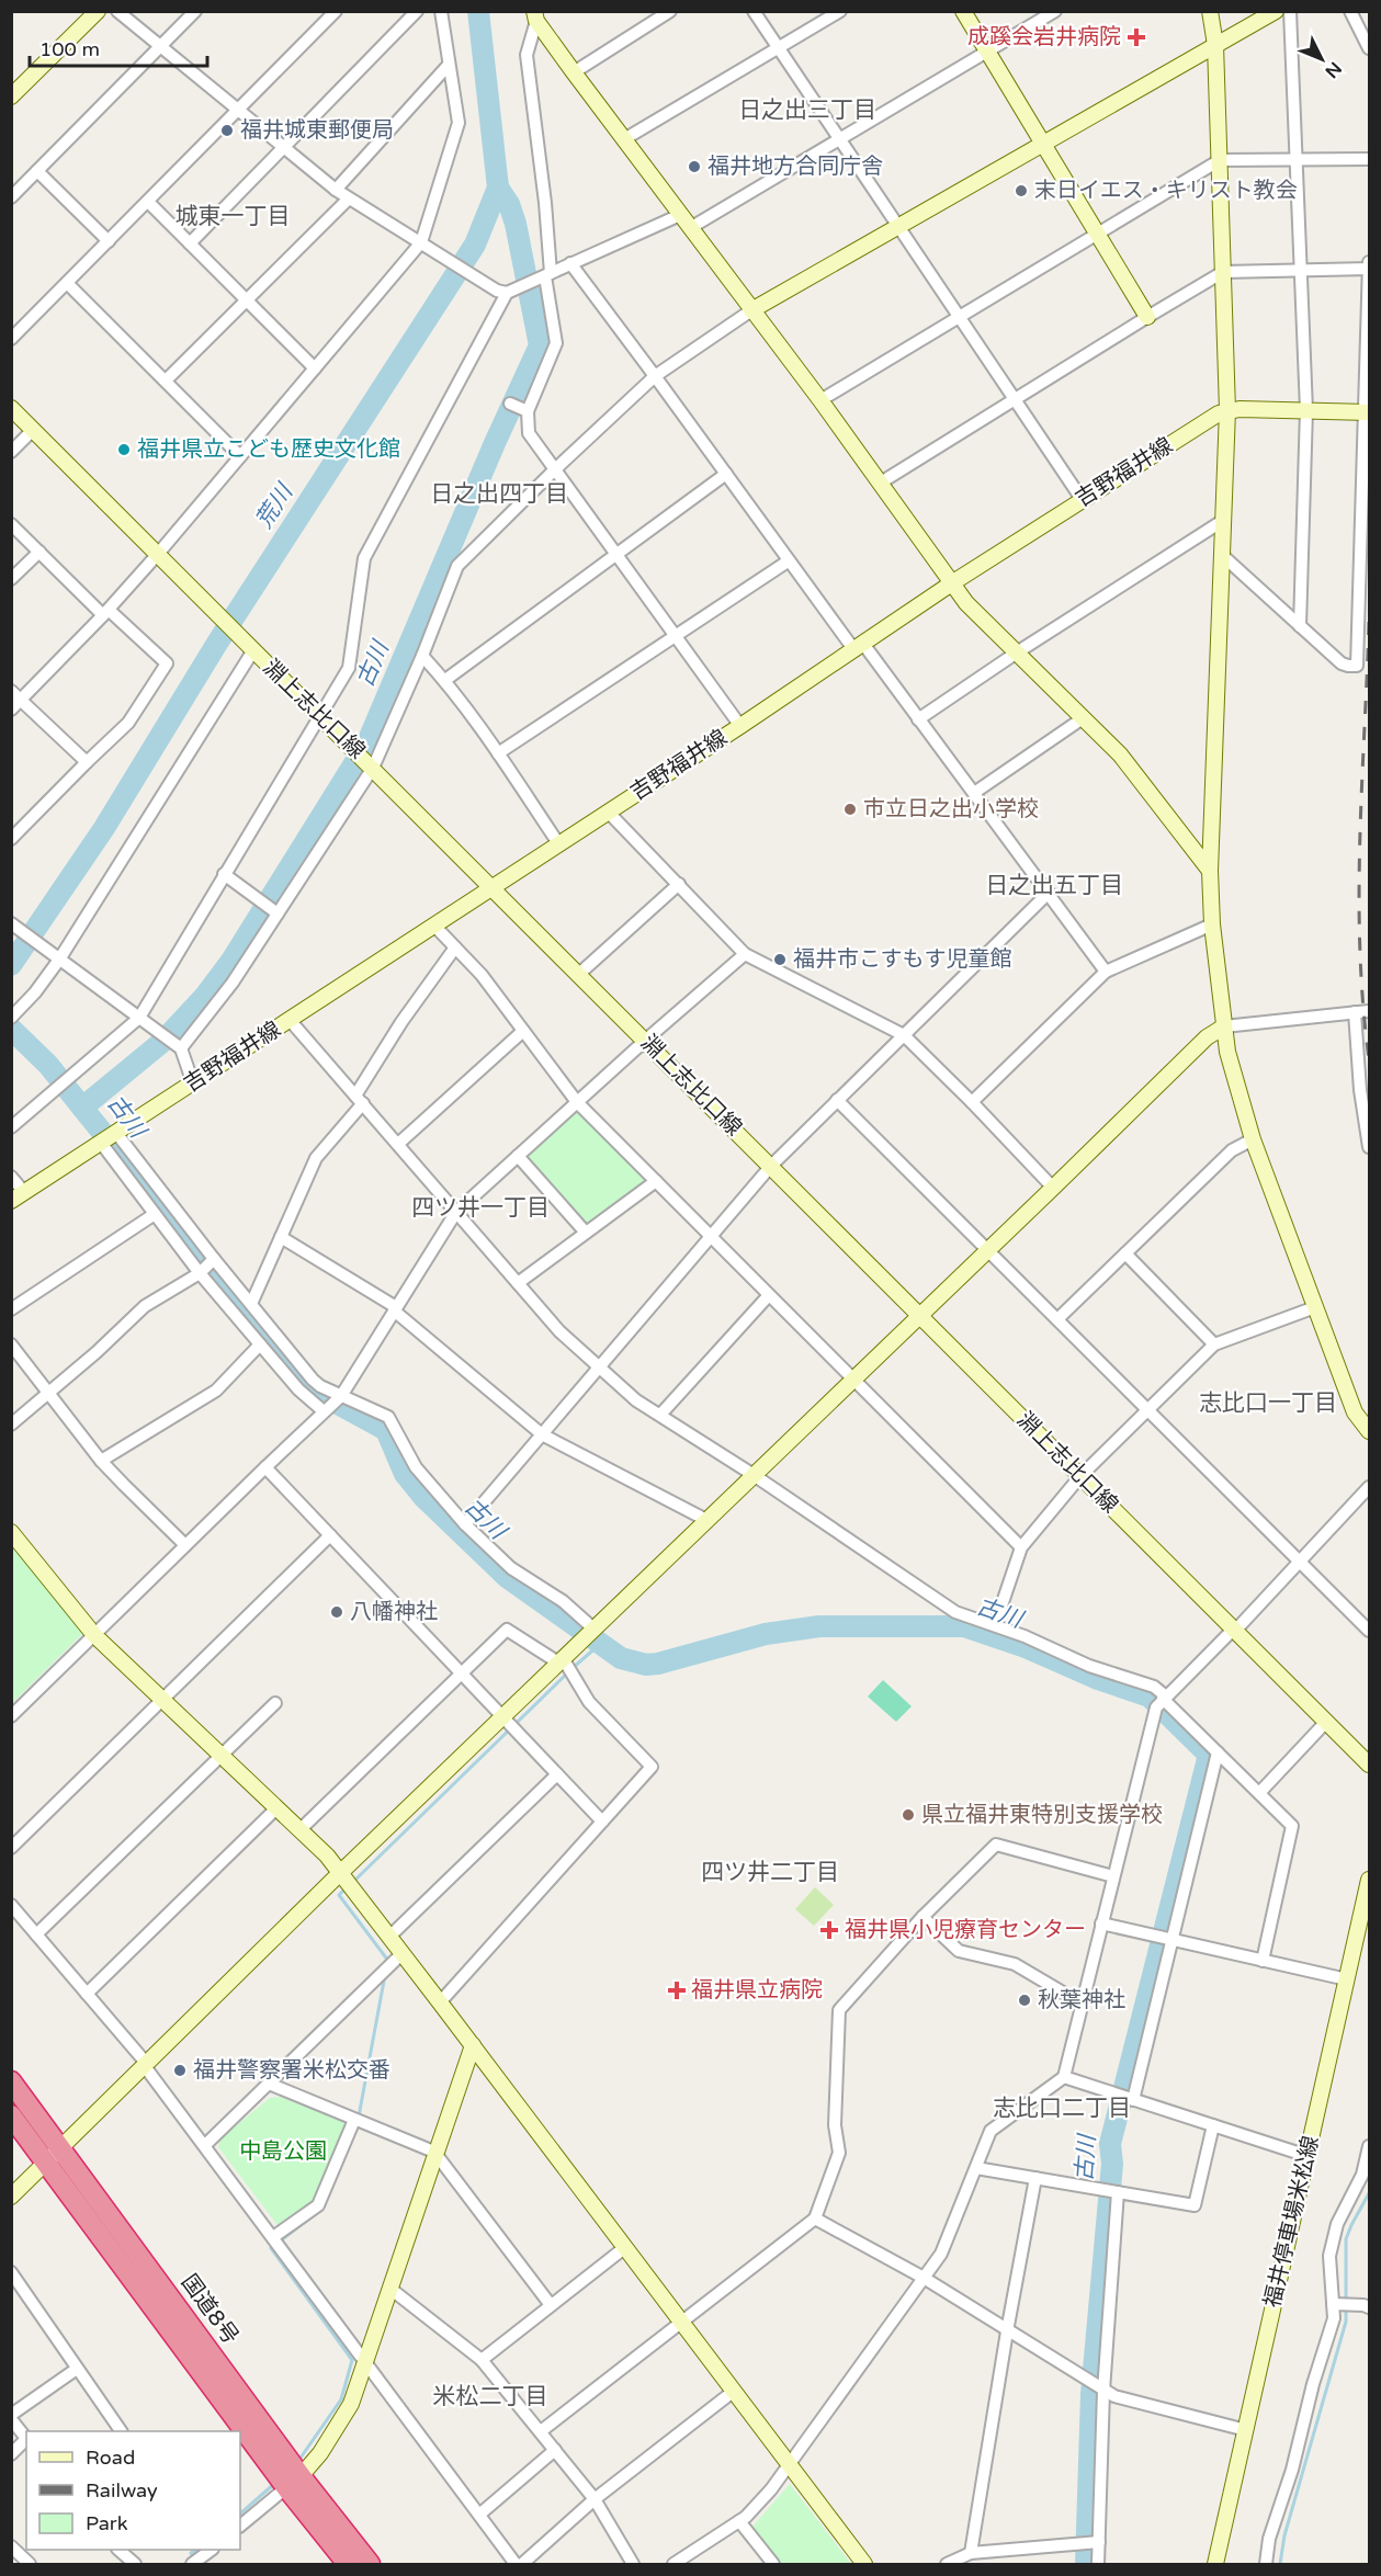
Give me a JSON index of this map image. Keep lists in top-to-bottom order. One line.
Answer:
{"streets":{"highway":["国道8号"],"street":["吉野福井線","淵上志比口線","福井停車場米松線"]},"crossings":[["吉野福井線","淵上志比口線"]],"districts":["日之出三丁目","城東一丁目","日之出四丁目","日之出五丁目","四ツ井一丁目","志比口一丁目","四ツ井二丁目","志比口二丁目","米松二丁目"],"water":["荒川","古川"],"parks":["中島公園"],"places":{"health":["成蹊会岩井病院","福井県小児療育センター","福井県立病院"],"other":["福井城東郵便局","福井地方合同庁舎","末日イエス・キリスト教会","福井県立こども歴史文化館","市立日之出小学校","福井市こすもす児童館","八幡神社","県立福井東特別支援学校","秋葉神社","福井警察署米松交番"]},"legend":["Road","Railway","Park"],"scale_bar":"100 m","north":"bottom right"}
